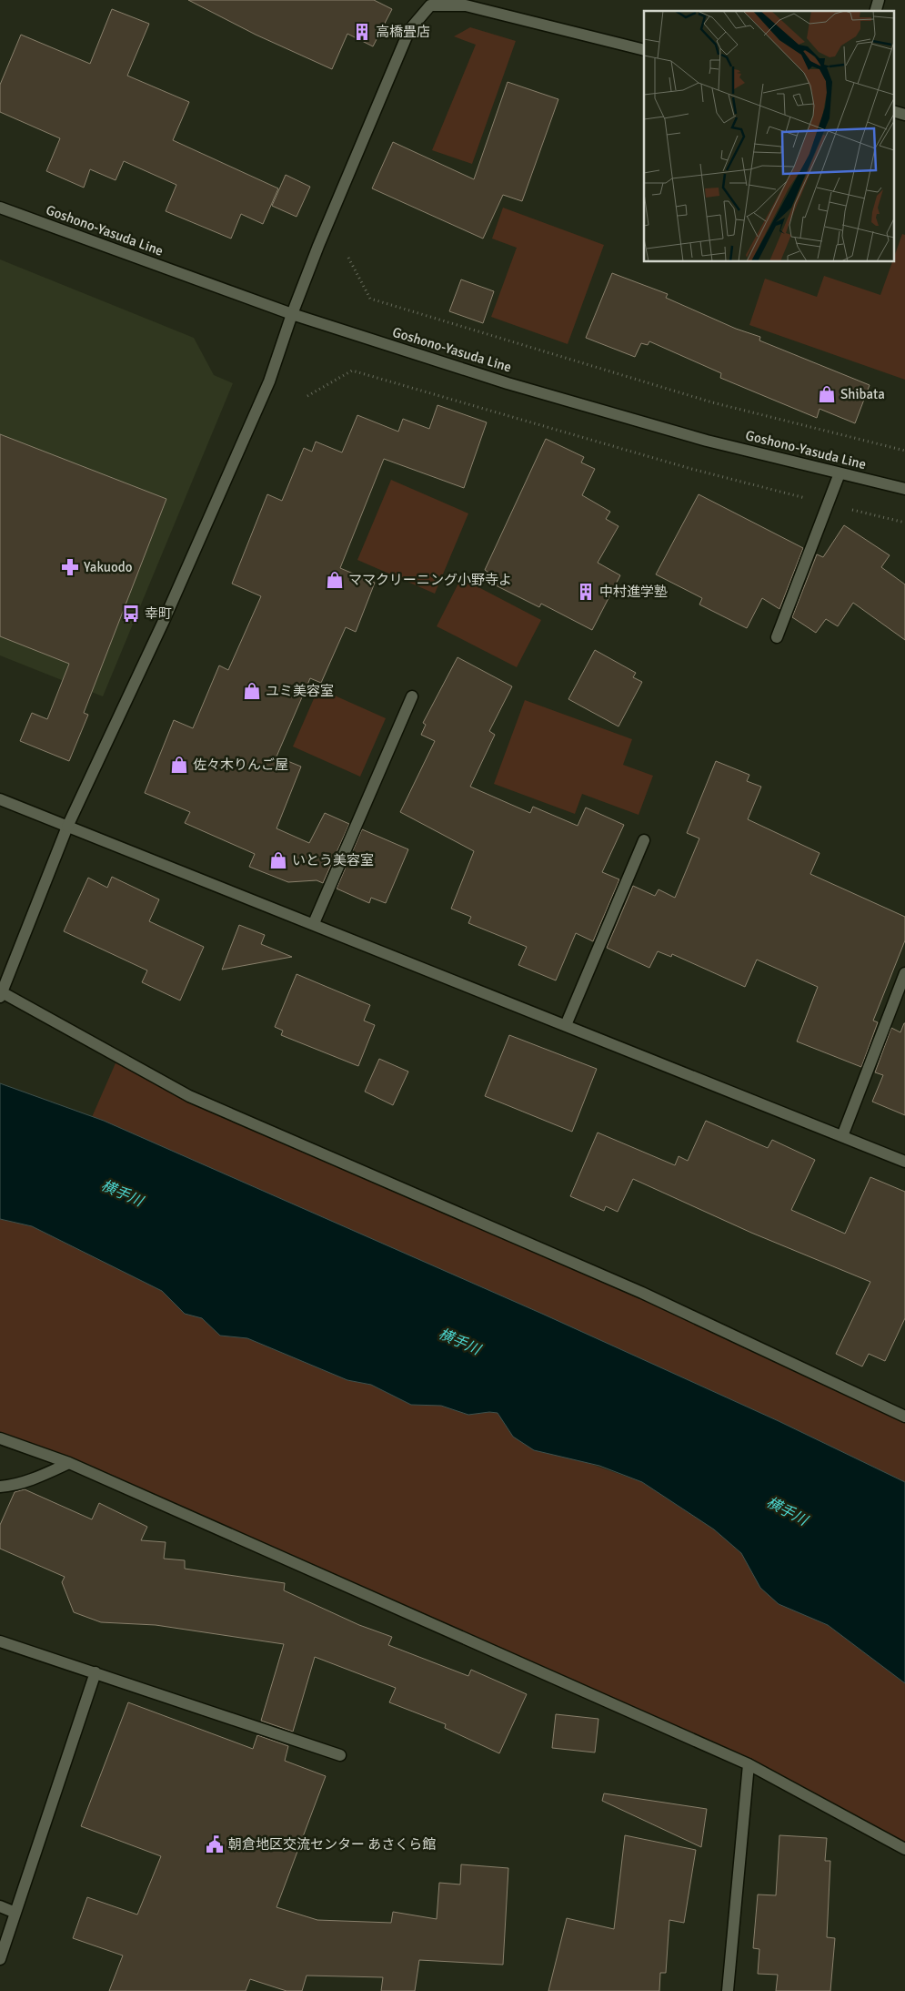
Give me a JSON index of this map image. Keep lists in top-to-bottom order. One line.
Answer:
{"streets":{"street":["Goshono-Yasuda Line"]},"water":["横手川"],"places":{"building":["高橋畳店","中村進学塾"],"shop":["Shibata","ママクリーニング小野寺よ","ユミ美容室","佐々木りんご屋","いとう美容室"],"pharmacy":["Yakuodo"],"bus stop":["幸町"],"public building":["朝倉地区交流センター あさくら館"]}}
